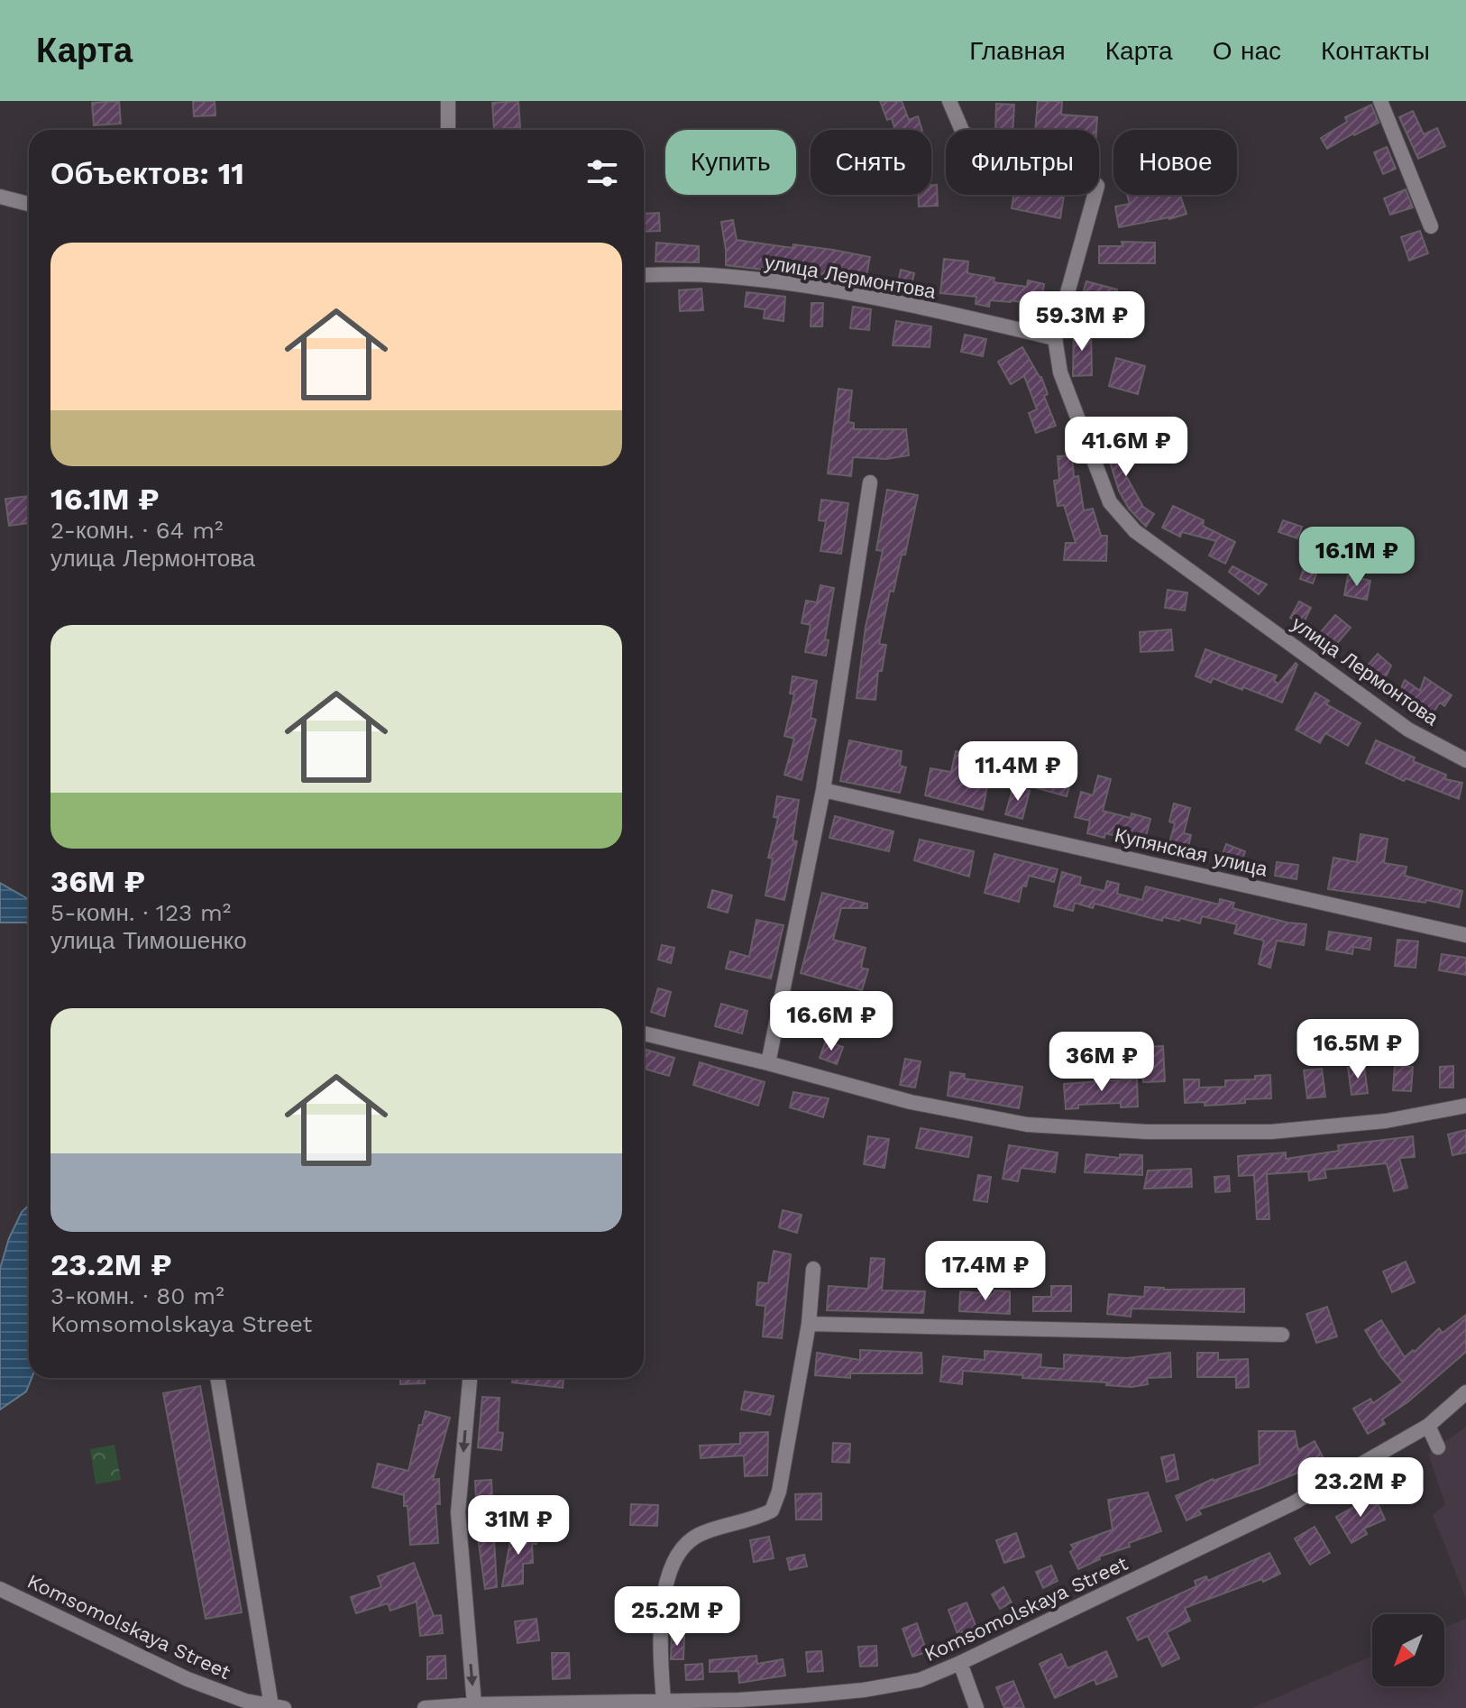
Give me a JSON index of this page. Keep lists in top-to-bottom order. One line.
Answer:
{"streets":{"street":["улица Лермонтова","Купянская улица","Komsomolskaya Street"]},"north":"bottom left","page":{"header":"Карта","nav":["Главная","Карта","О нас","Контакты"],"chip":["Купить","Снять","Фильтры","Новое"],"heading":"Объектов: 11","list":[{"name":"16.1M ₽","note":"2-комн. · 64 m² · улица Лермонтова"},{"name":"36M ₽","note":"5-комн. · 123 m² · улица Тимошенко"},{"name":"23.2M ₽","note":"3-комн. · 80 m² · Komsomolskaya Street"}],"price":["59.3M ₽","41.6M ₽","16.1M ₽","11.4M ₽","16.6M ₽","16.5M ₽","36M ₽","17.4M ₽","23.2M ₽","31M ₽","25.2M ₽"]}}
